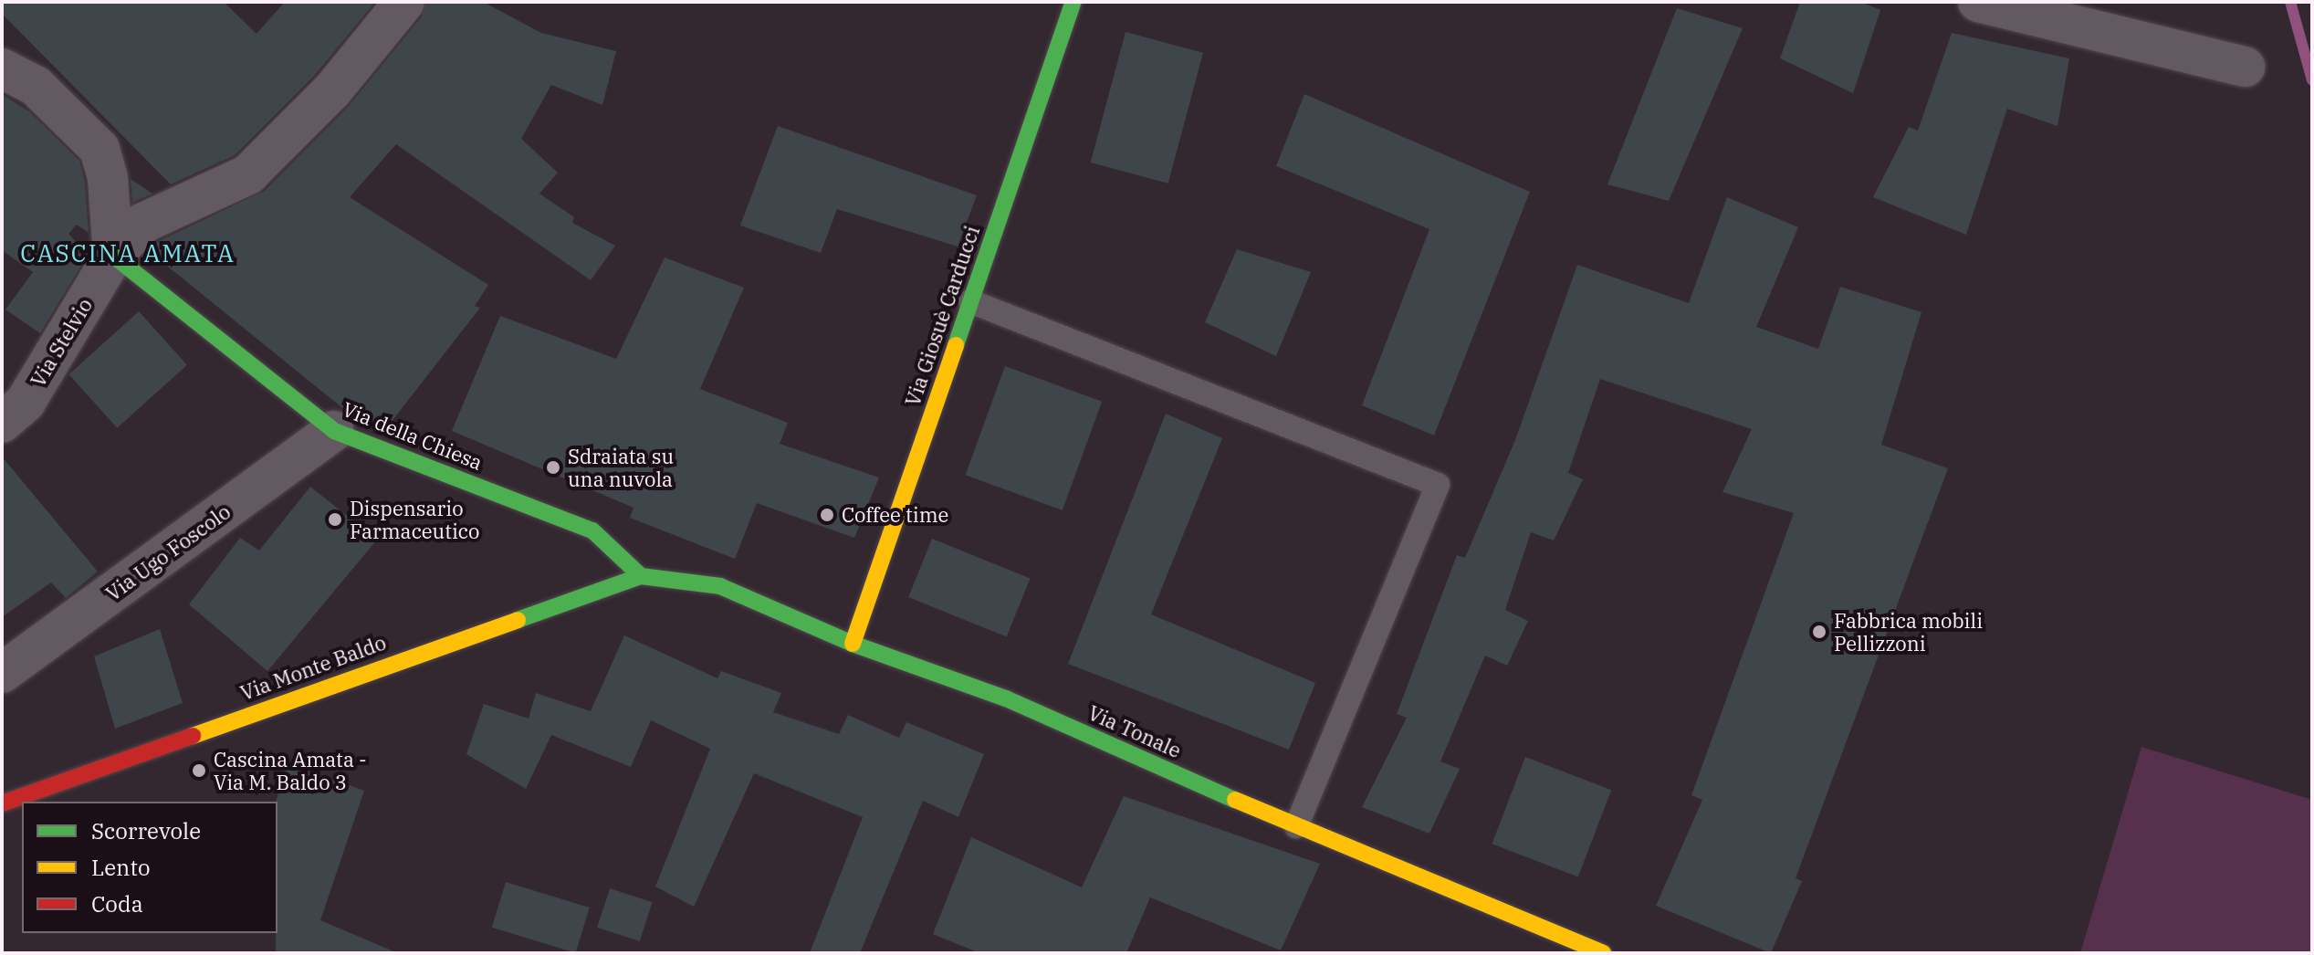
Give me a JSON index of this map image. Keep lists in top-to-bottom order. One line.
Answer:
{"streets":{"street":["Via Giosuè Carducci","Via Stelvio","Via della Chiesa","Via Ugo Foscolo","Via Monte Baldo","Via Tonale"]},"crossings":[["Via Giosuè Carducci","Via Tonale"],["Via Stelvio","Via della Chiesa"],["Via della Chiesa","Via Ugo Foscolo"],["Via della Chiesa","Via Monte Baldo"],["Via della Chiesa","Via Tonale"],["Via Monte Baldo","Via Tonale"]],"districts":["CASCINA AMATA"],"places":["Sdraiata su una nuvola","Coffee time","Dispensario Farmaceutico","Fabbrica mobili Pellizzoni","Cascina Amata - Via M. Baldo 3"],"legend":["Scorrevole","Lento","Coda"]}
